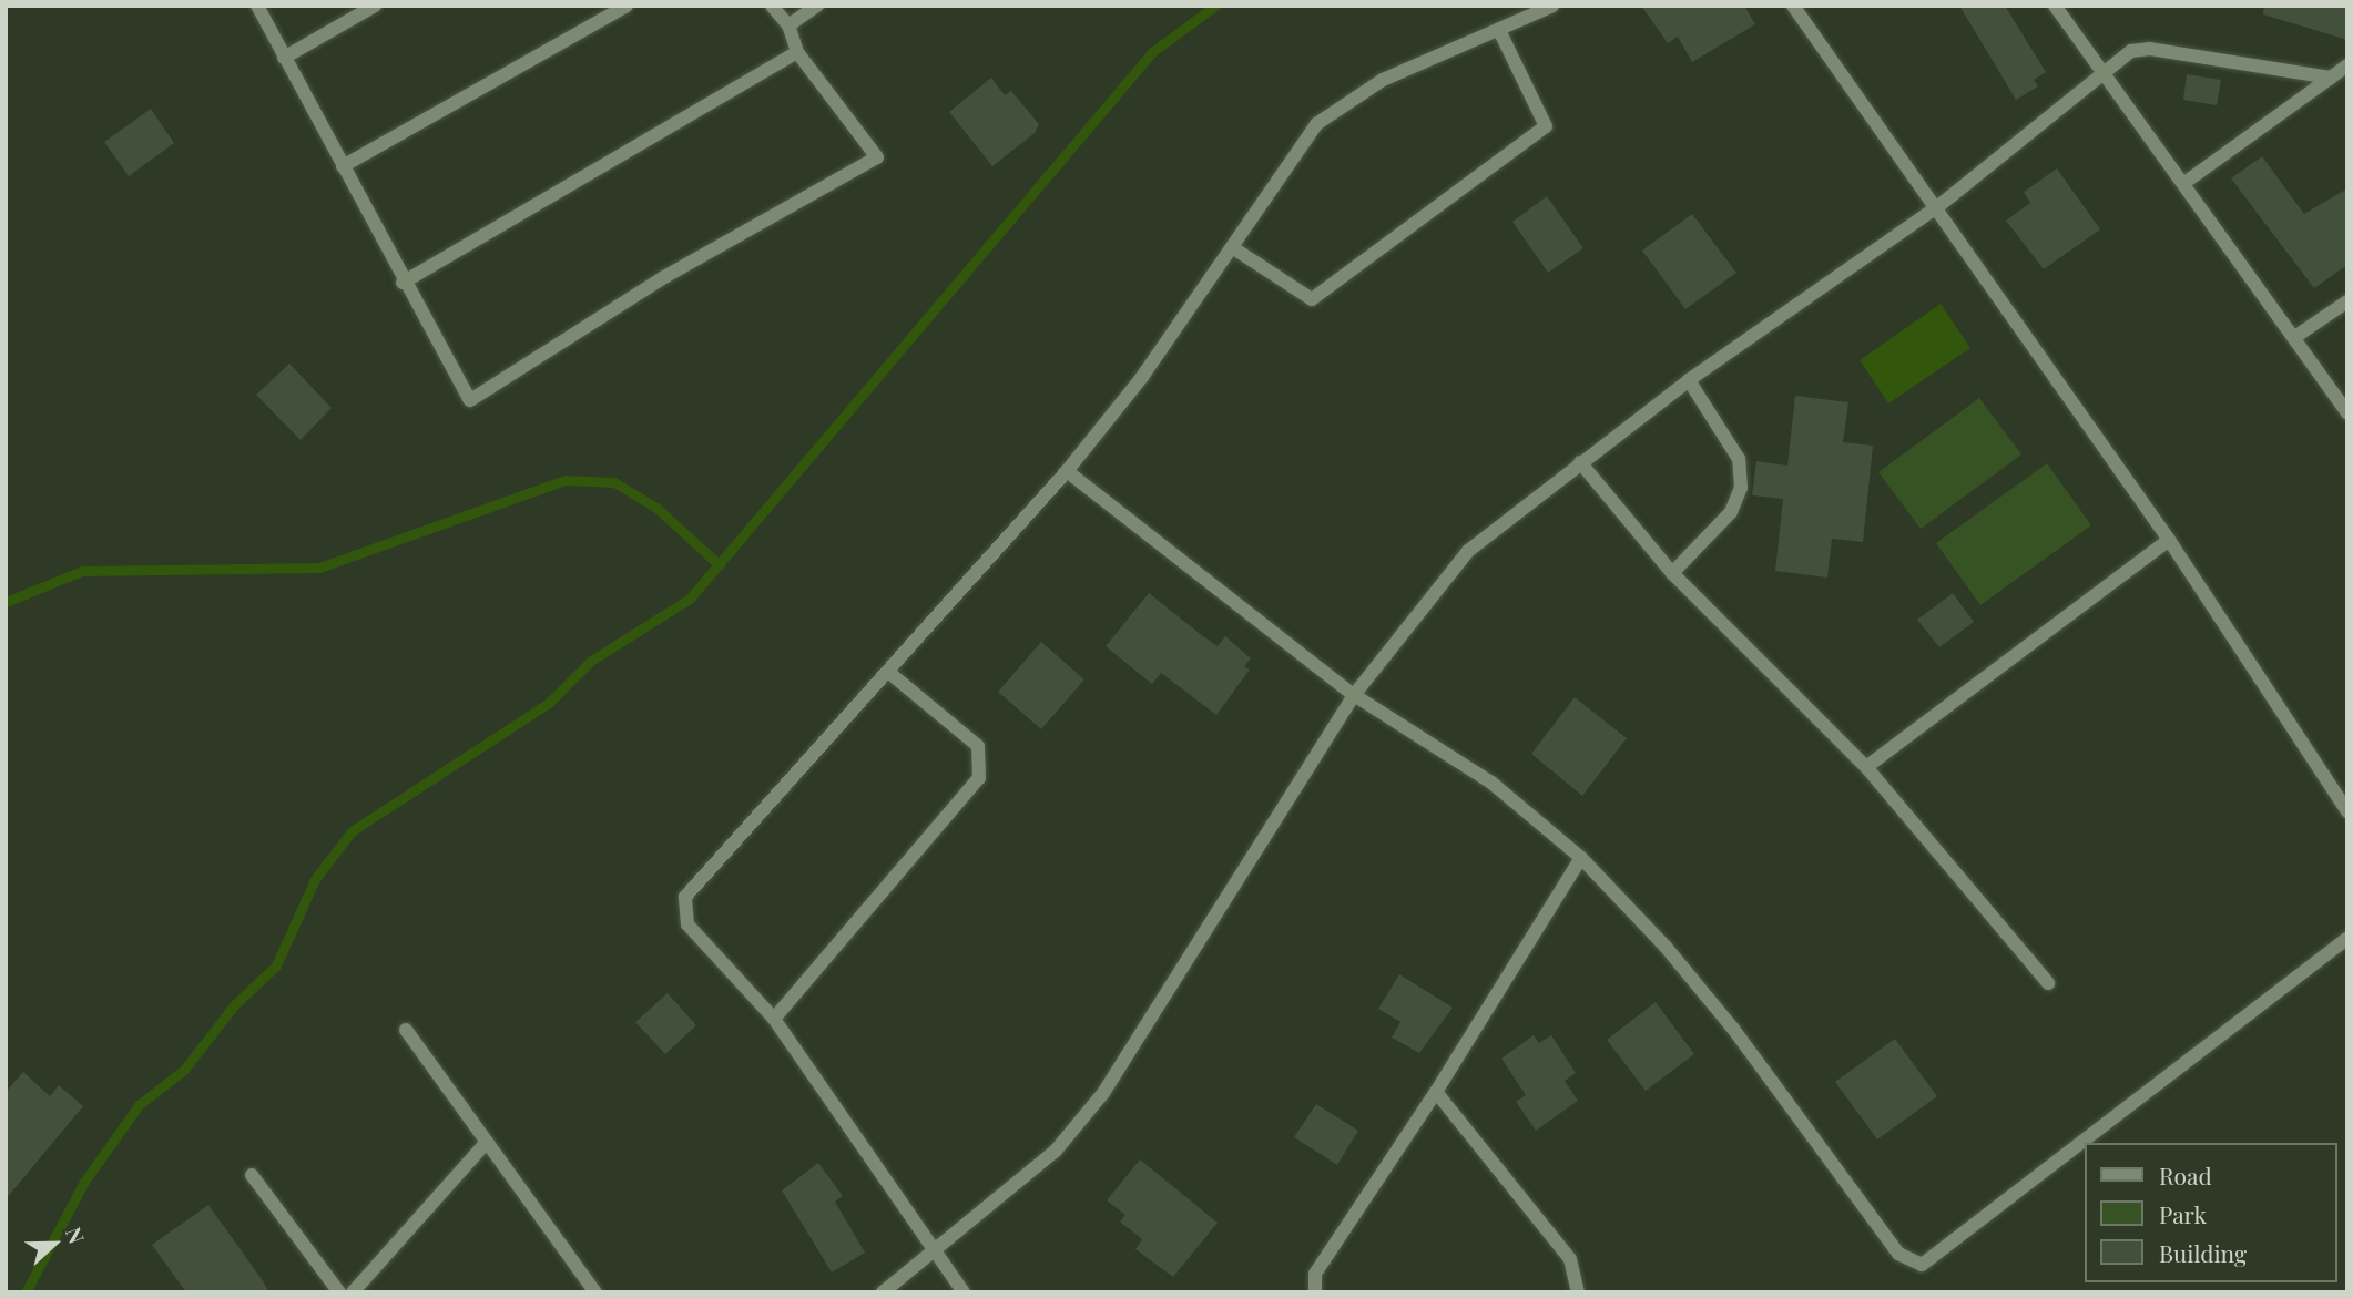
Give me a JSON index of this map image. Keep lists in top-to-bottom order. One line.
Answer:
{"legend":["Road","Park","Building"],"north":"right"}
